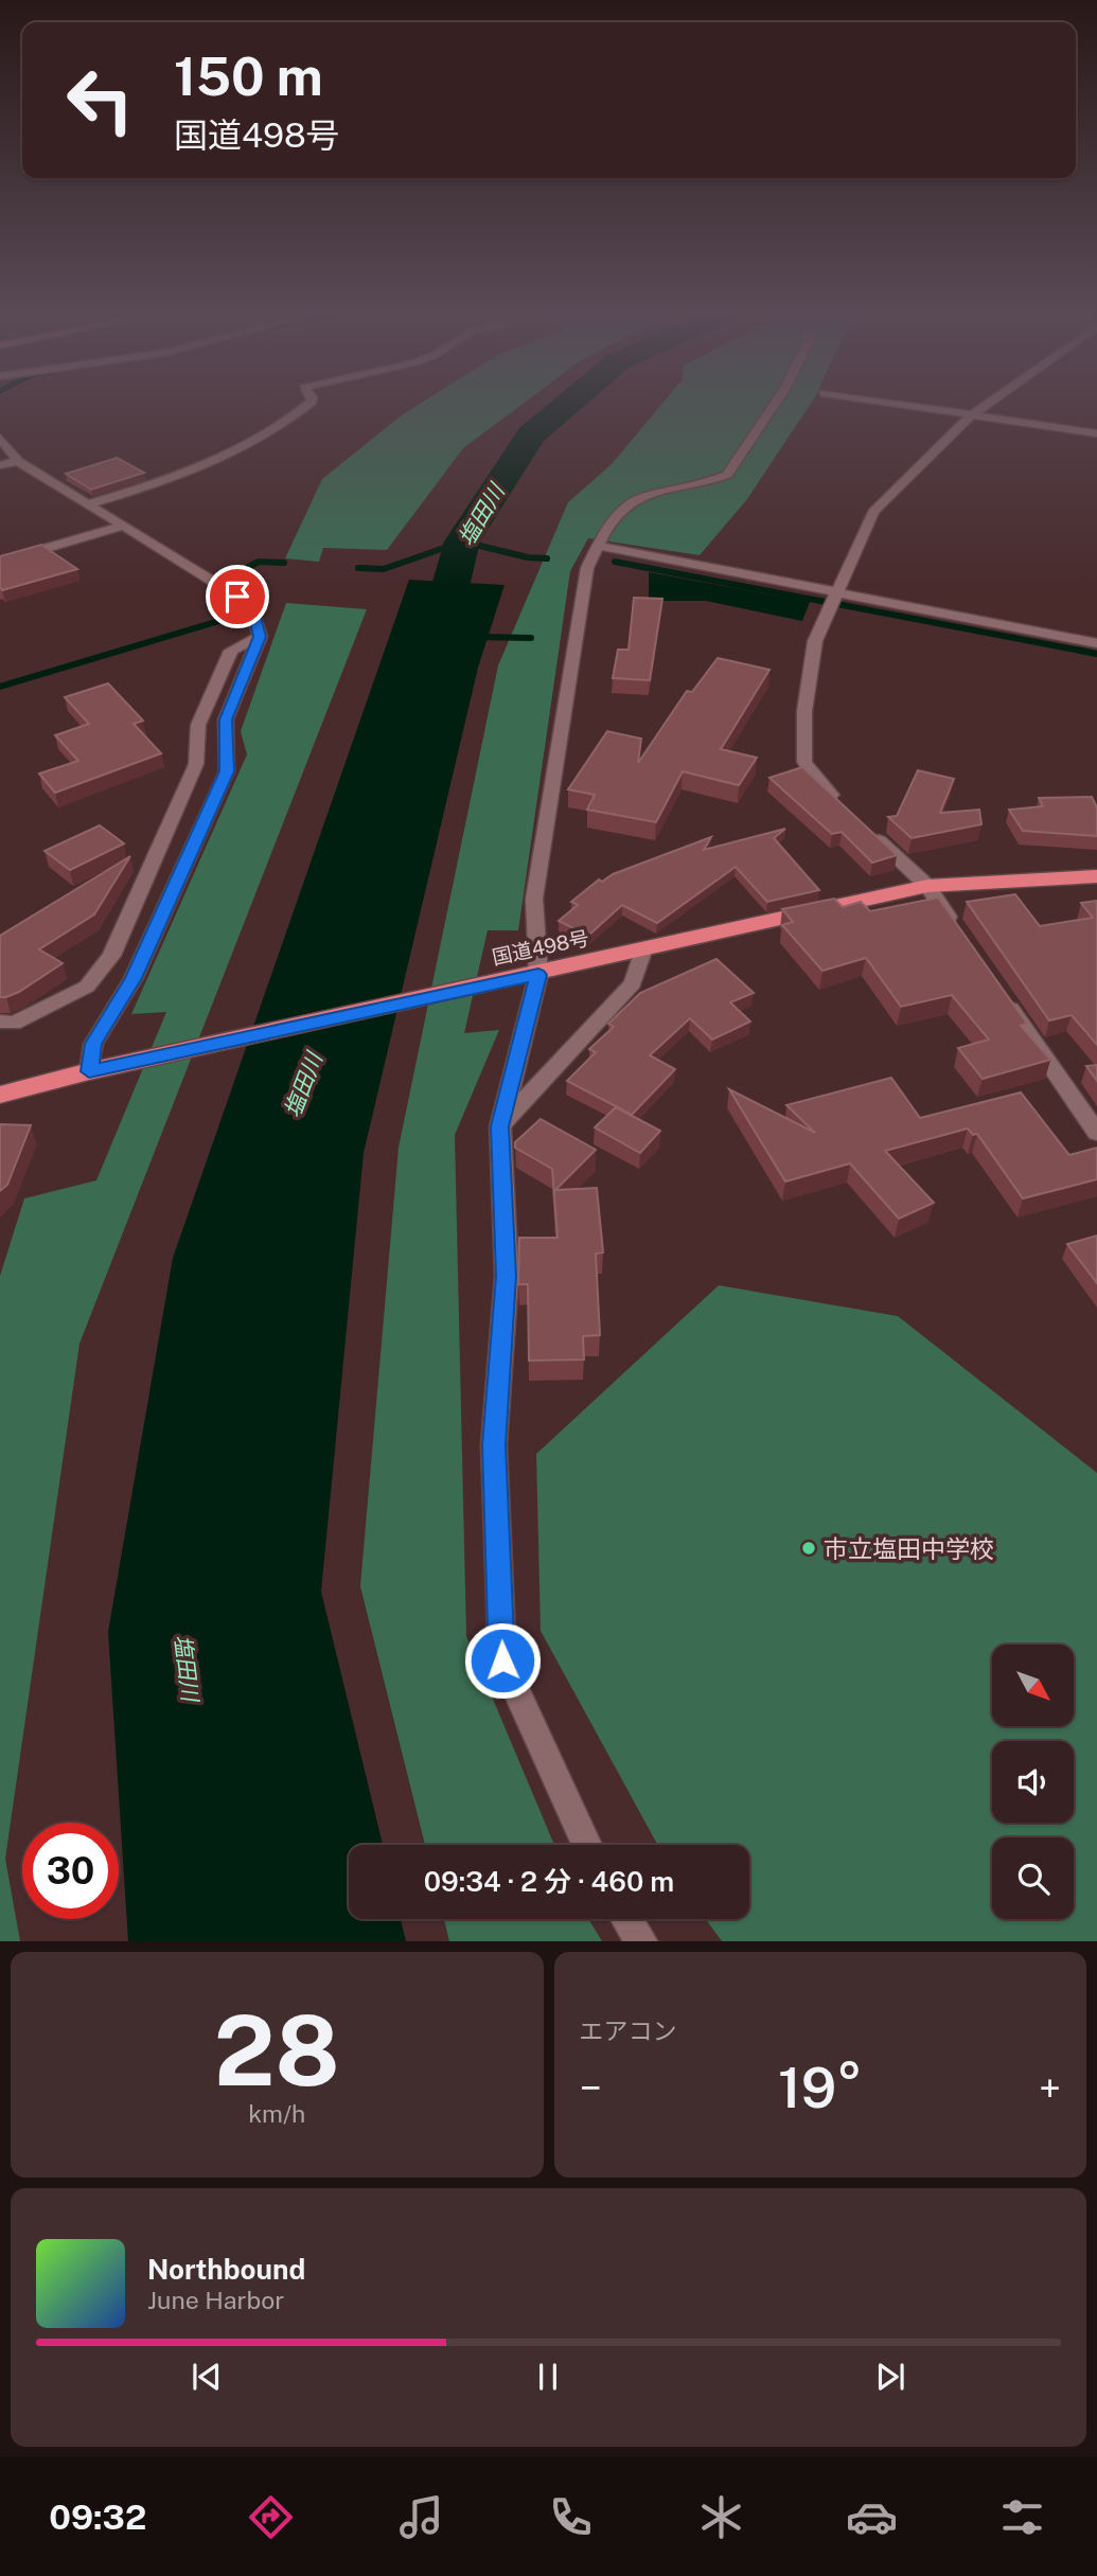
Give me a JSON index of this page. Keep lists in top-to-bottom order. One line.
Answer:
{"streets":{"highway":["国道498号"]},"water":["塩田川"],"places":["市立塩田中学校"],"north":"bottom right","page":{"turn":["150 m","国道498号"],"limit":"30","trip":"09:34 · 2 分 · 460 m","tile":[["28","km/h"],"エアコン"],"heat":["−","19°","+"],"song":["Northbound","June Harbor"],"tabs":"09:32"}}
